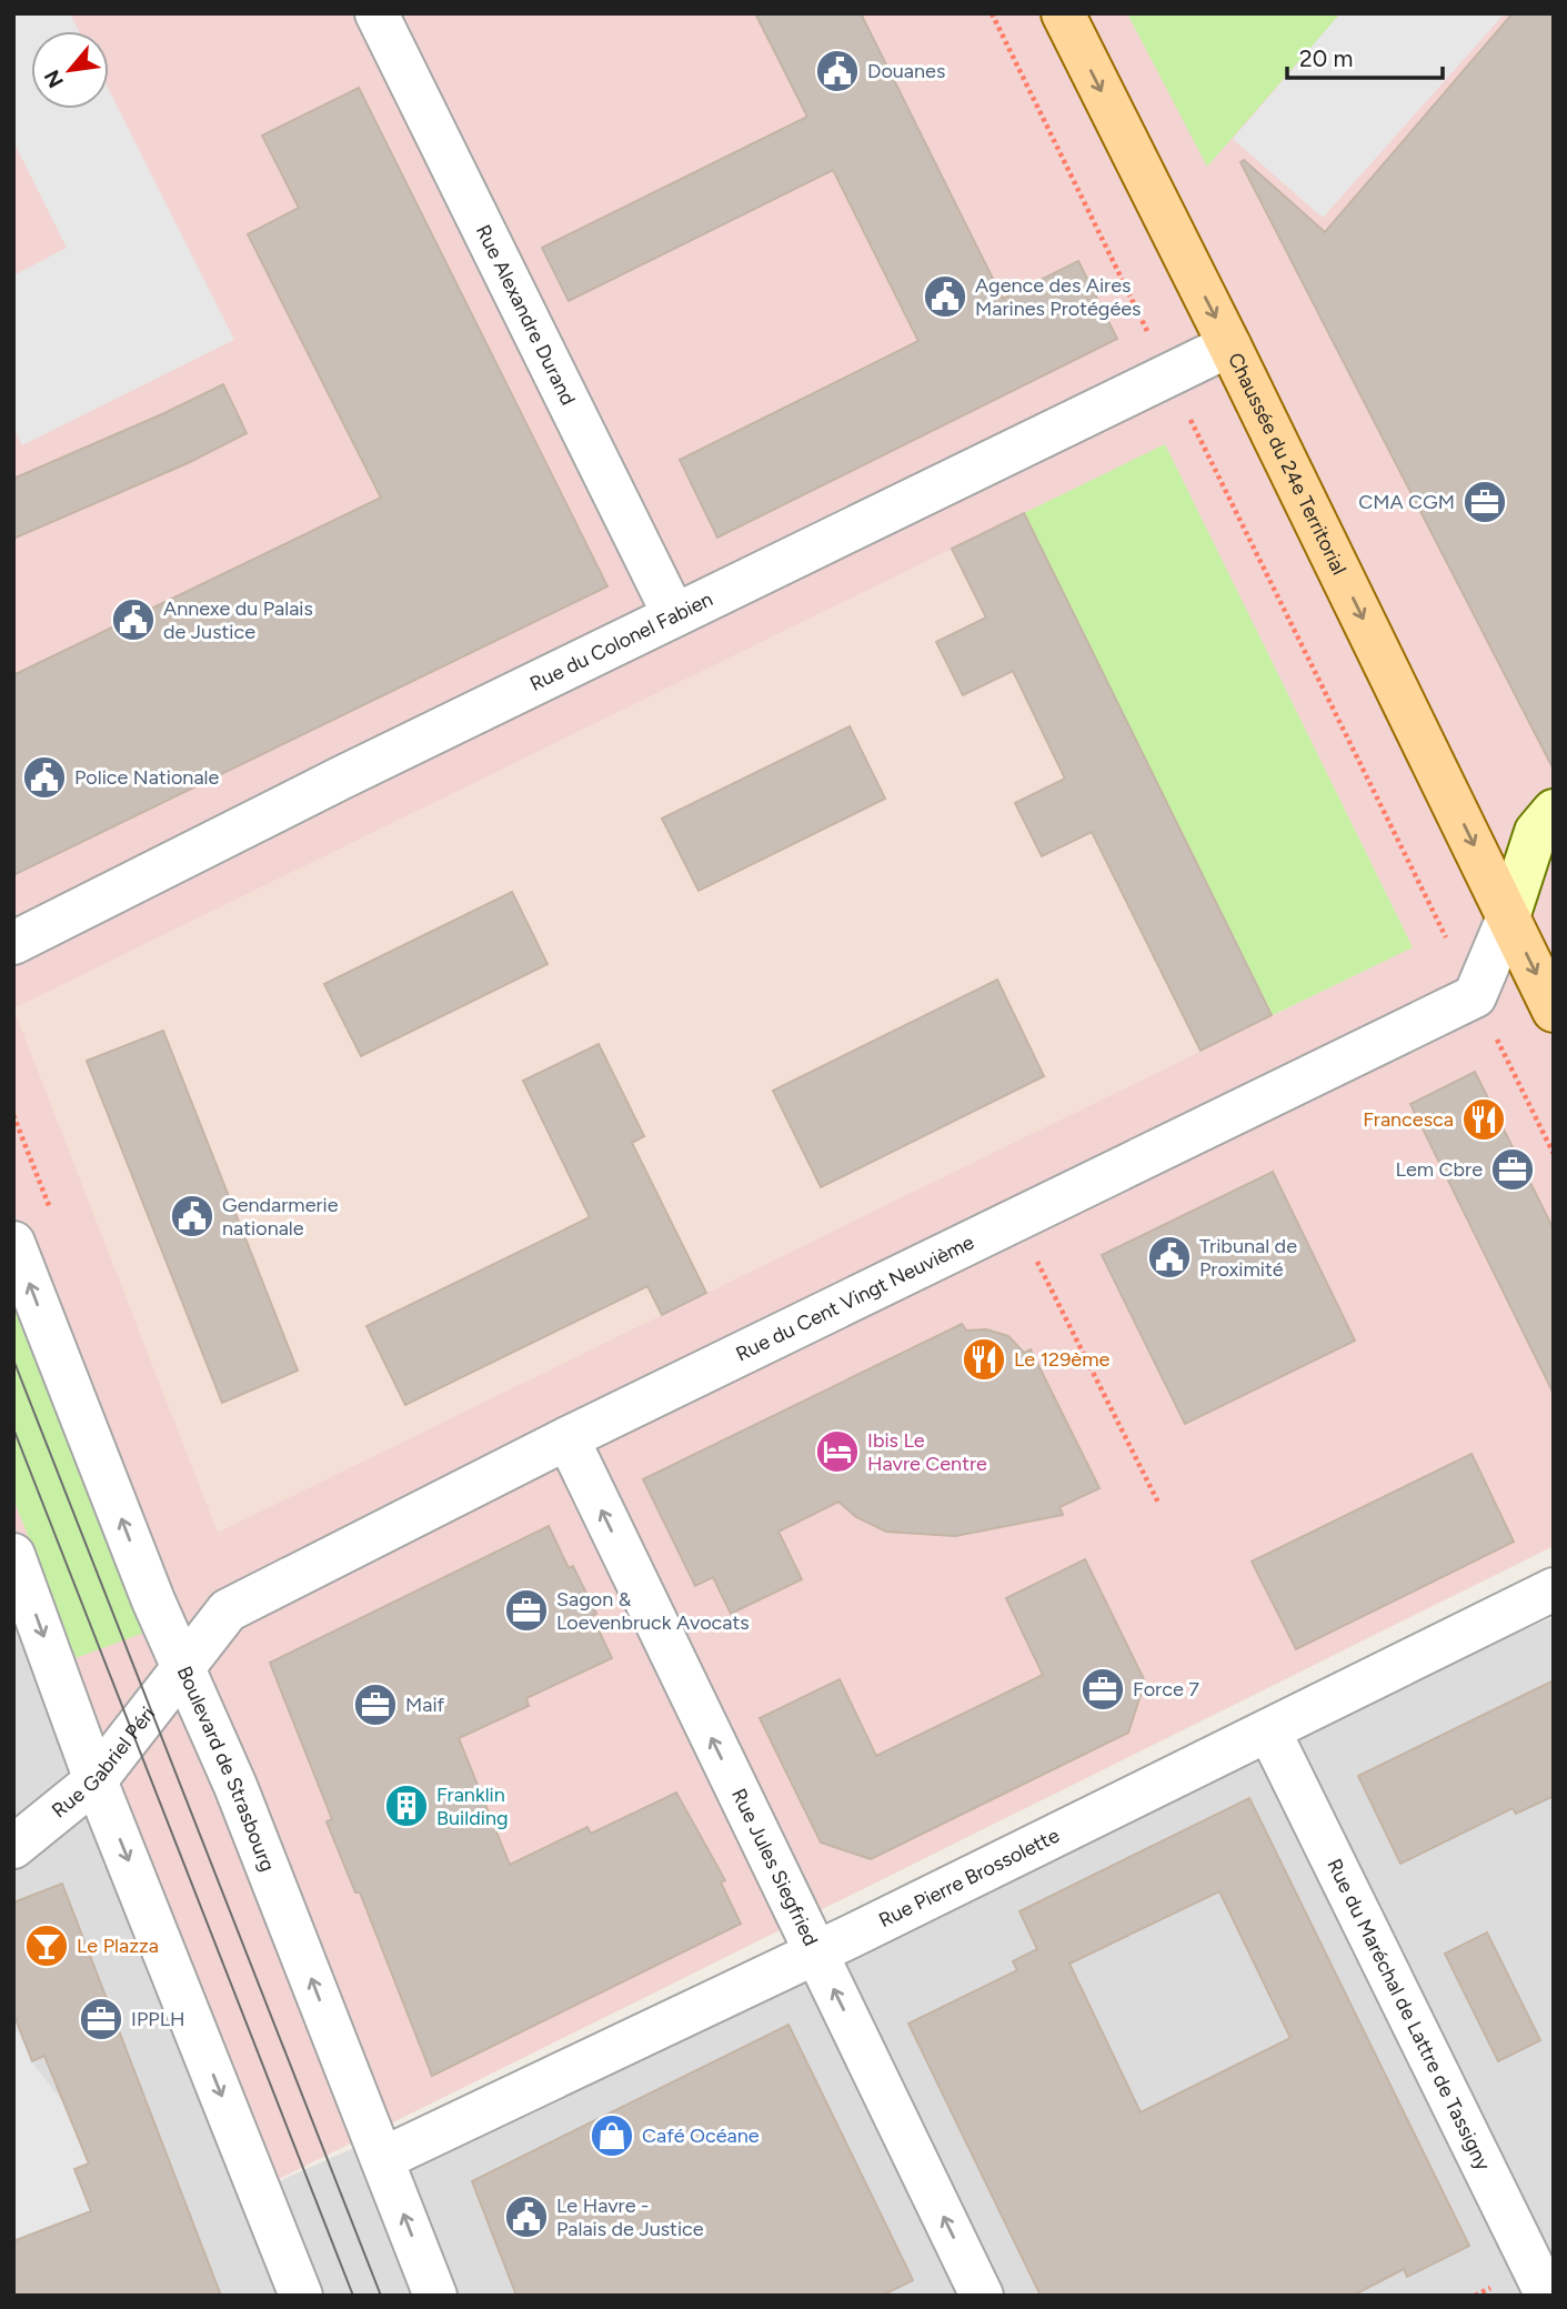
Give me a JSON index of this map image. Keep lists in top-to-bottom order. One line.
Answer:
{"streets":{"main road":["Chaussée du 24e Territorial"],"street":["Rue Alexandre Durand","Rue du Colonel Fabien","Rue du Cent Vingt Neuvième","Rue Gabriel Péri","Boulevard de Strasbourg","Rue Jules Siegfried","Rue Pierre Brossolette","Rue du Maréchal de Lattre de Tassigny"]},"crossings":[["Rue Alexandre Durand","Rue du Colonel Fabien"],["Chaussée du 24e Territorial","Rue du Colonel Fabien"],["Rue du Cent Vingt Neuvième","Rue Gabriel Péri"],["Rue du Cent Vingt Neuvième","Boulevard de Strasbourg"],["Rue du Cent Vingt Neuvième","Rue Jules Siegfried"],["Rue Gabriel Péri","Boulevard de Strasbourg"],["Boulevard de Strasbourg","Rue Pierre Brossolette"],["Rue Jules Siegfried","Rue Pierre Brossolette"],["Rue Pierre Brossolette","Rue du Maréchal de Lattre de Tassigny"]],"one_way":["Chaussée du 24e Territorial","Rue Jules Siegfried"],"places":{"public building":["Douanes","Agence des Aires Marines Protégées","Annexe du Palais de Justice","Police Nationale","Gendarmerie nationale","Tribunal de Proximité","Le Havre - Palais de Justice"],"office":["CMA CGM","Lem Cbre","Sagon & Loevenbruck Avocats","Force 7","Maif","IPPLH"],"restaurant":["Francesca","Le 129ème"],"hotel":["Ibis Le Havre Centre"],"building":["Franklin Building"],"bar":["Le Plazza"],"shop":["Café Océane"]},"scale_bar":"20 m","north":"bottom left"}
